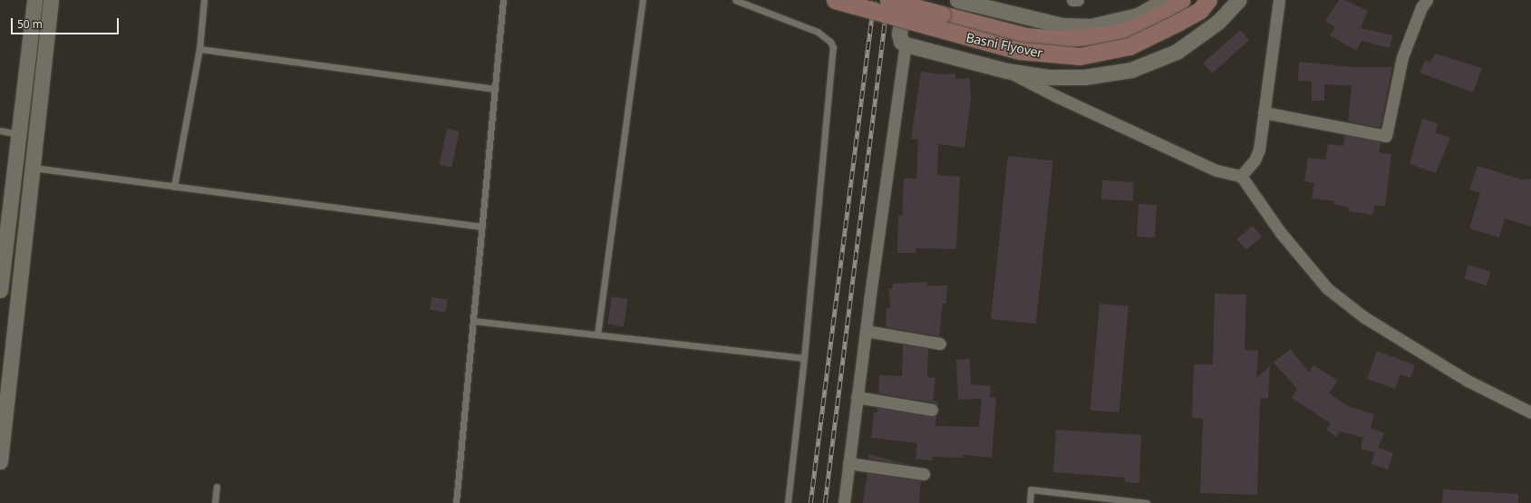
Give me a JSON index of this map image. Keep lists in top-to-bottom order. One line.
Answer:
{"streets":{"main road":["Basni Flyover"]},"scale_bar":"50 m"}
